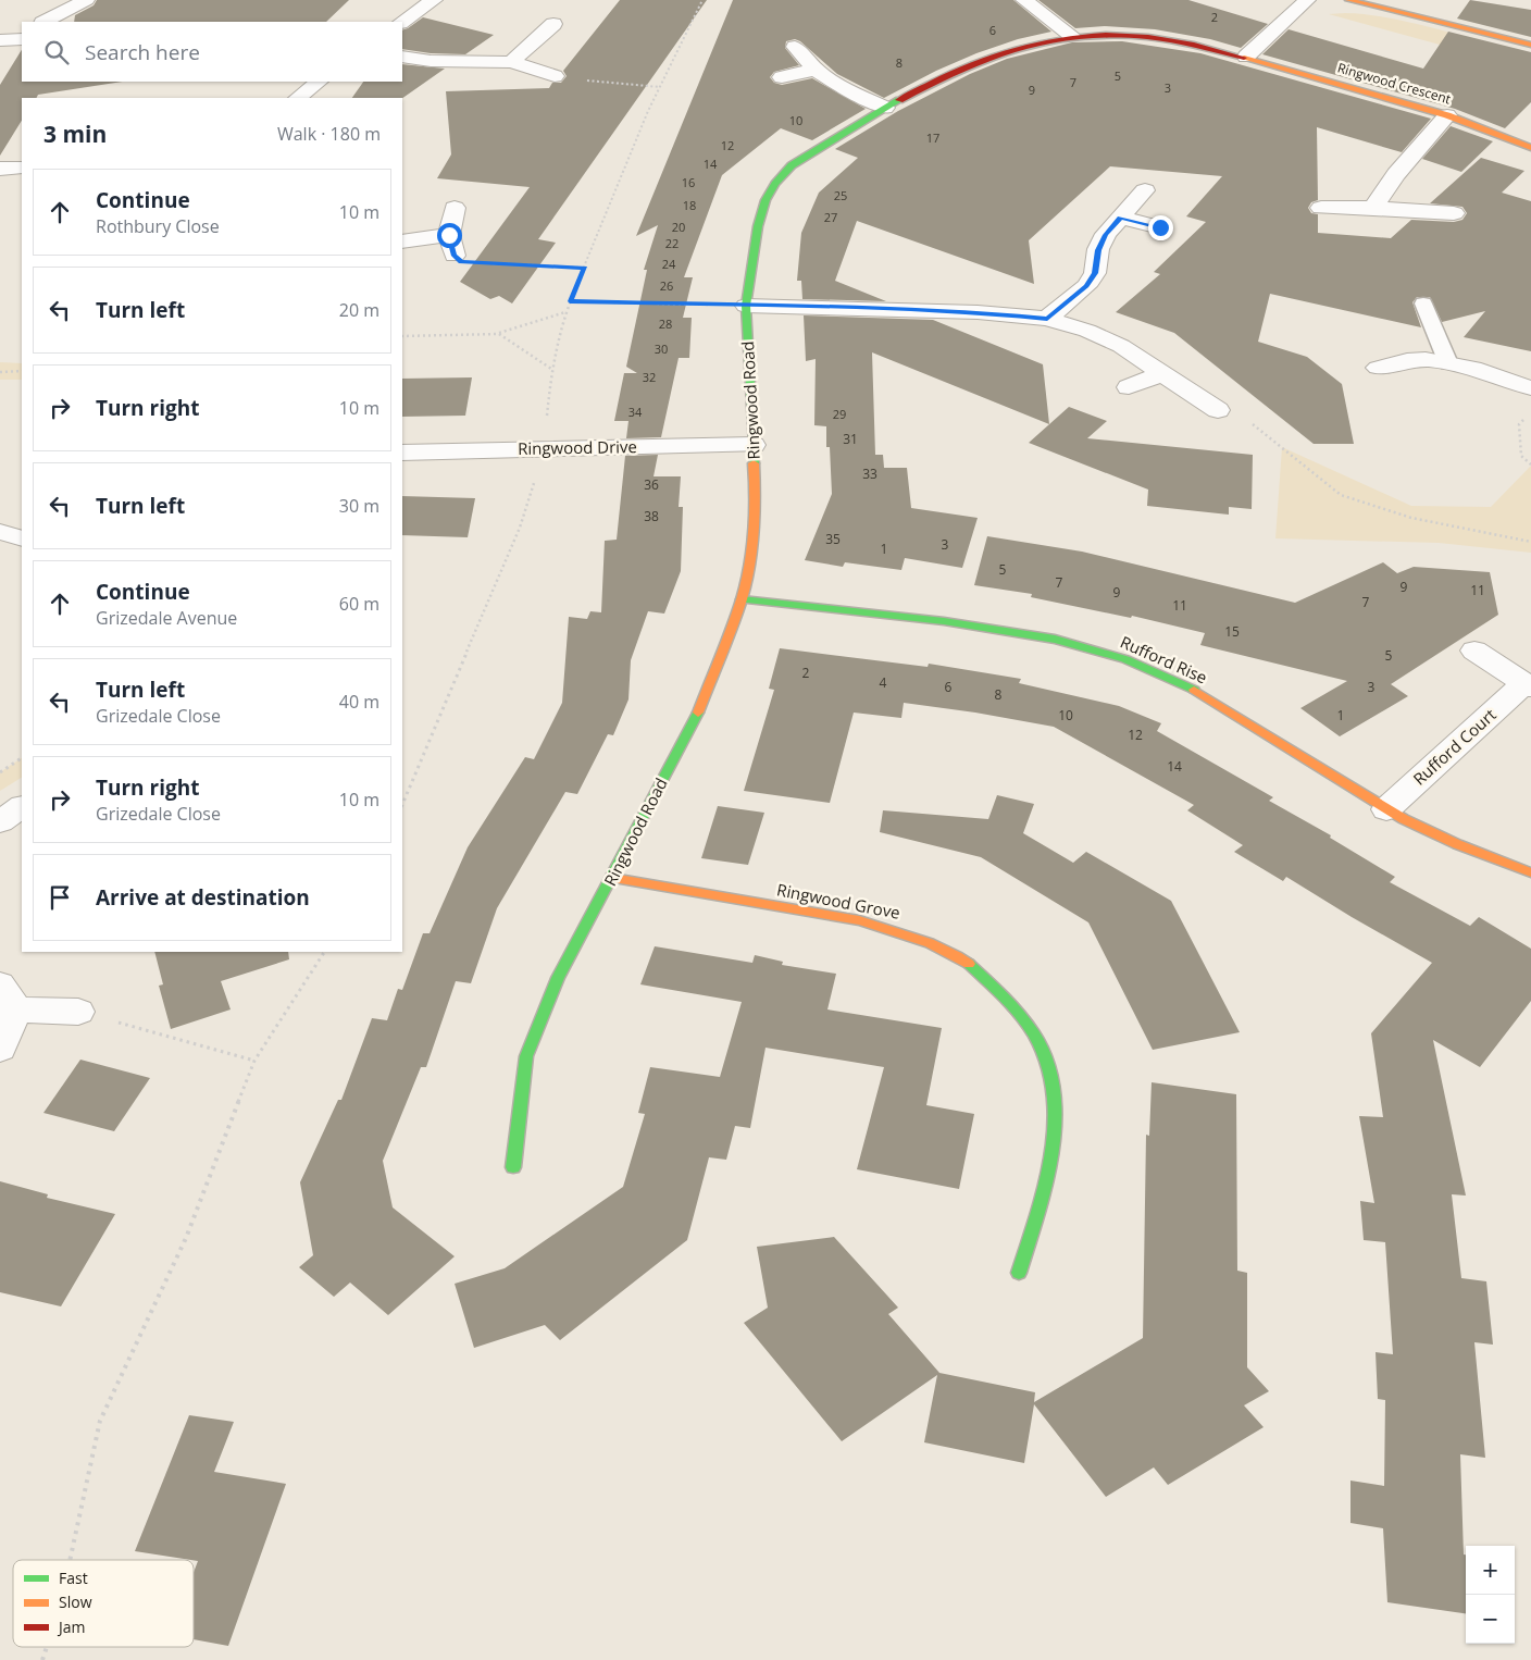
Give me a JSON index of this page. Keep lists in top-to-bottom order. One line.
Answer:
{"streets":{"street":["Ringwood Crescent","Ringwood Road","Ringwood Drive","Rufford Rise","Rufford Court","Ringwood Grove"]},"crossings":[["Ringwood Crescent","Ringwood Road"],["Ringwood Road","Ringwood Drive"],["Ringwood Road","Rufford Rise"],["Ringwood Road","Ringwood Grove"],["Rufford Rise","Rufford Court"]],"house_numbers":["2","6","8","5","7","3","9","10","17","12","14","16","25","18","27","20","22","24","26","28","30","32","34","29","31","33","36","38","35","3","1","5","7","9","11","9","7","11","15","5","2","4","6","3","8","10","1","12","14"],"legend":["Fast","Slow","Jam"],"page":{"search":"Search here","heading":["3 min","Walk · 180 m"],"list":[["Continue","Rothbury Close","10 m"],["Turn left","20 m"],["Turn right","10 m"],["Turn left","30 m"],["Continue","Grizedale Avenue","60 m"],["Turn left","Grizedale Close","40 m"],["Turn right","Grizedale Close","10 m"],"Arrive at destination"],"map_buttons":["+","−"]}}
